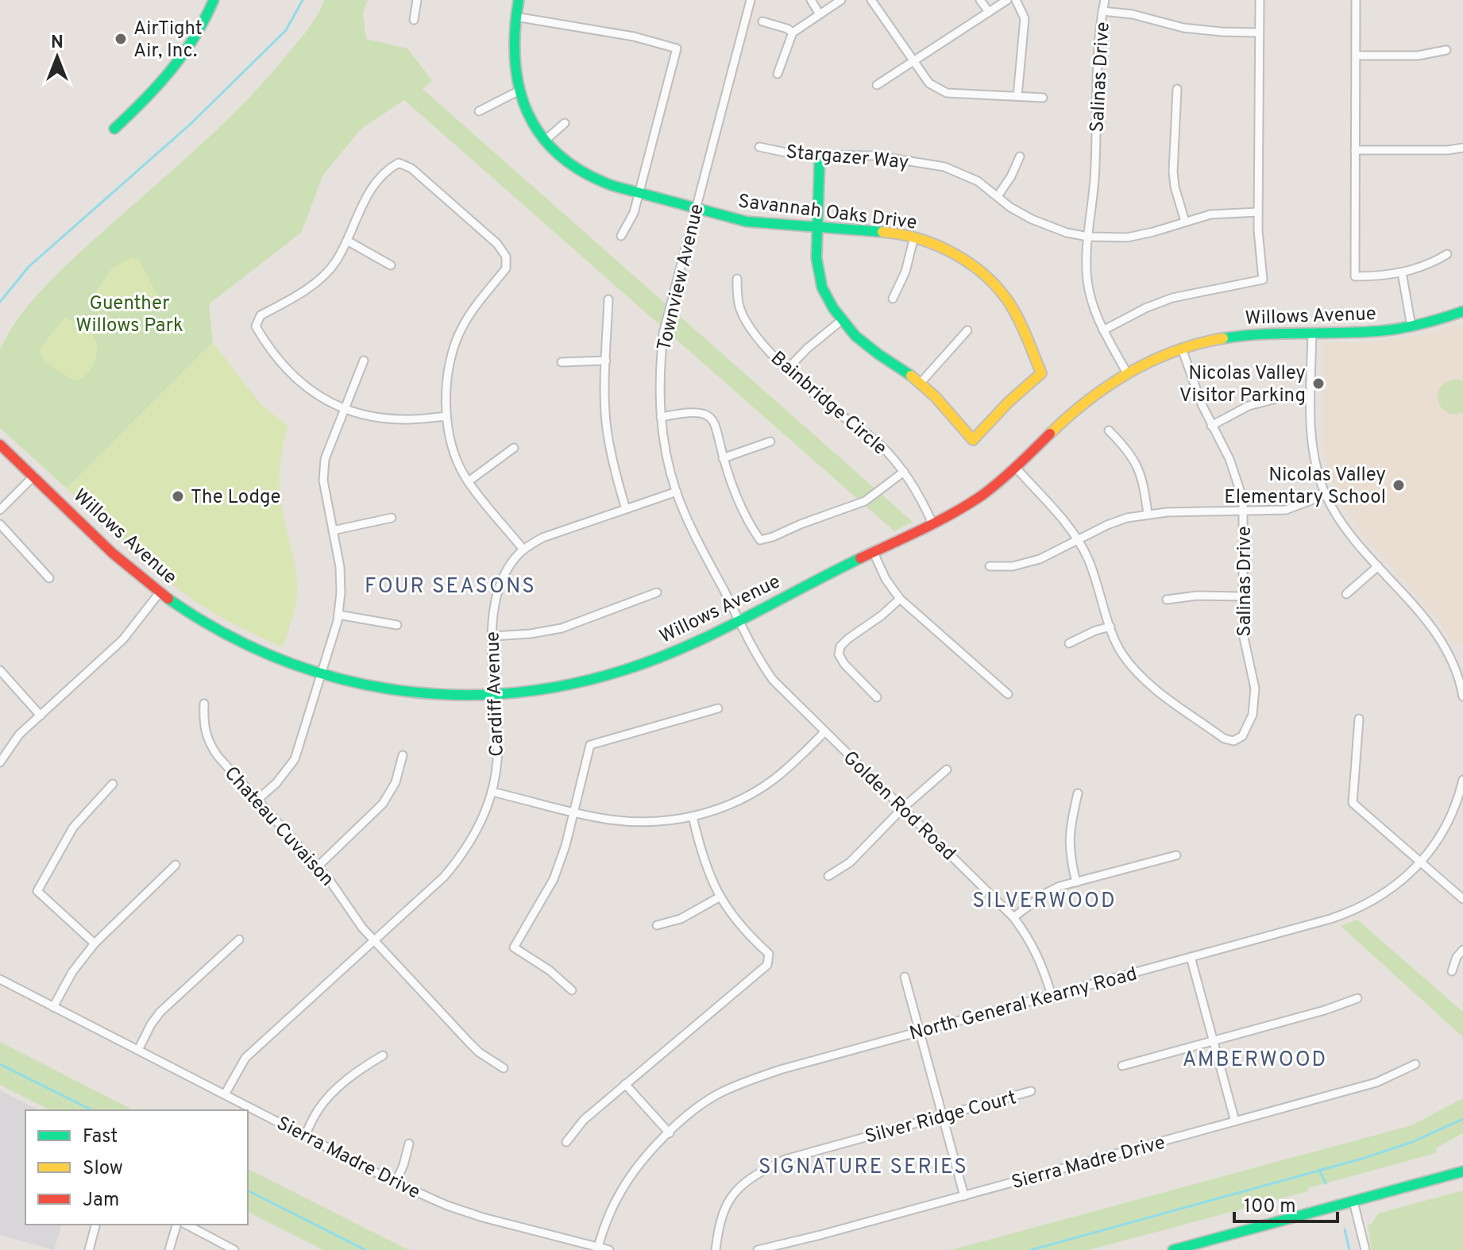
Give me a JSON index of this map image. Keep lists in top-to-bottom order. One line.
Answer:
{"streets":{"street":["Salinas Drive","Stargazer Way","Savannah Oaks Drive","Townview Avenue","Willows Avenue","Bainbridge Circle","Cardiff Avenue","Golden Rod Road","Chateau Cuvaison","North General Kearny Road","Silver Ridge Court","Sierra Madre Drive"]},"crossings":[["Salinas Drive","Stargazer Way"],["Salinas Drive","Willows Avenue"],["Savannah Oaks Drive","Townview Avenue"],["Townview Avenue","Willows Avenue"],["Townview Avenue","Cardiff Avenue"],["Townview Avenue","Golden Rod Road"],["Willows Avenue","Bainbridge Circle"],["Willows Avenue","Cardiff Avenue"],["Willows Avenue","Golden Rod Road"],["Cardiff Avenue","Chateau Cuvaison"],["Cardiff Avenue","Sierra Madre Drive"],["Golden Rod Road","North General Kearny Road"],["North General Kearny Road","Sierra Madre Drive"]],"districts":["FOUR SEASONS","SILVERWOOD","AMBERWOOD","SIGNATURE SERIES"],"parks":["Guenther Willows Park"],"places":["AirTight Air, Inc.","Nicolas Valley Visitor Parking","Nicolas Valley Elementary School","The Lodge"],"legend":["Fast","Slow","Jam"],"scale_bar":"100 m","north":"top"}
